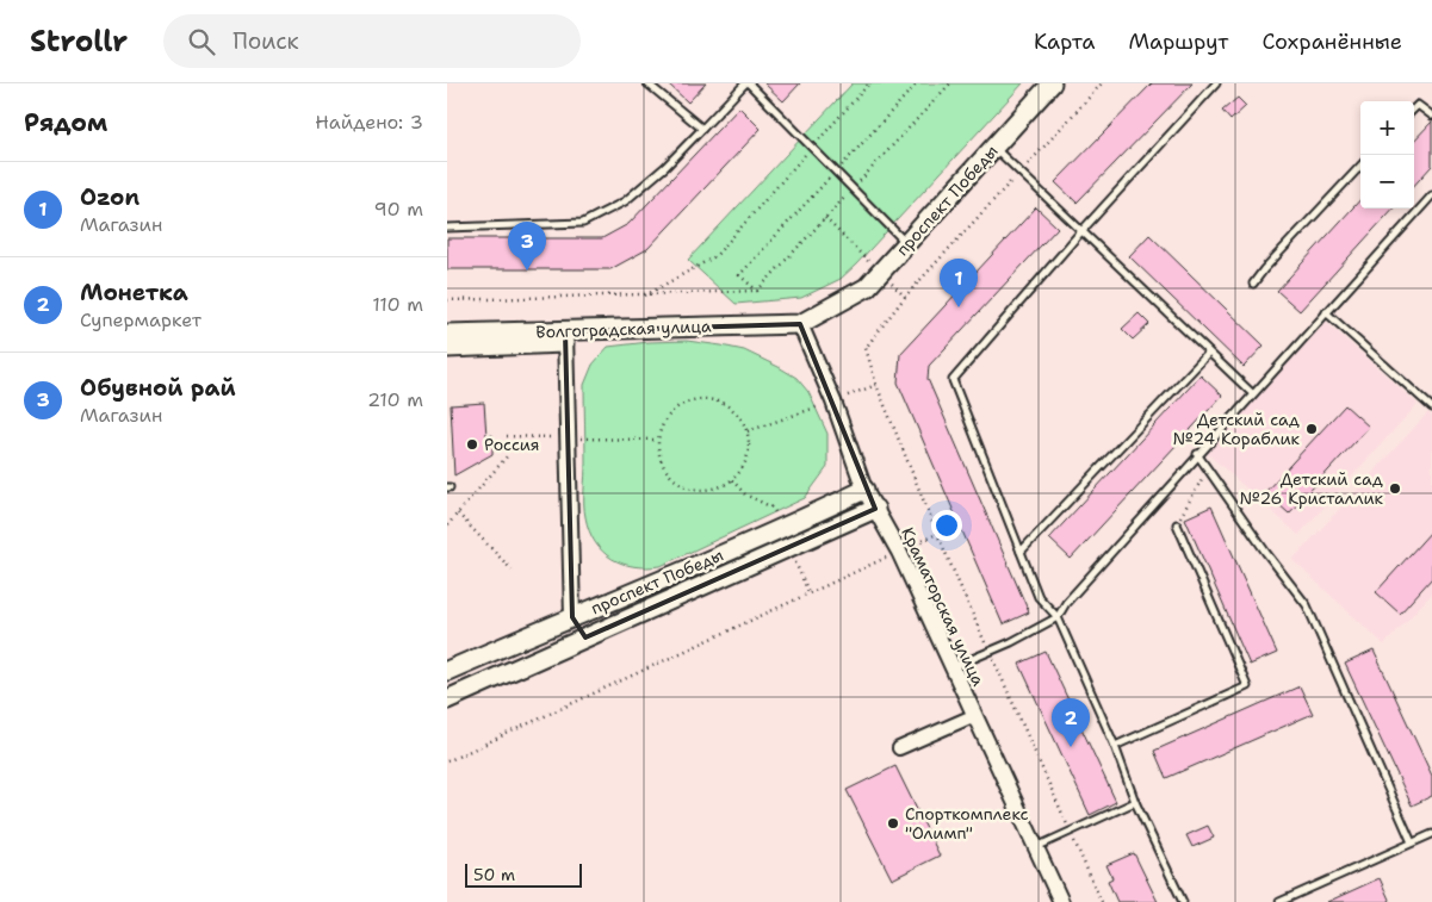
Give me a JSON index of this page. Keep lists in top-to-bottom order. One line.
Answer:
{"streets":{"main road":["проспект Победы","Волгоградская улица"],"street":["Краматорская улица"]},"crossings":[["проспект Победы","Волгоградская улица"],["проспект Победы","Краматорская улица"],["Волгоградская улица","Краматорская улица"]],"places":["Детский сад №24 Кораблик","Россия","Детский сад №26 Кристаллик","Спорткомплекс \"Олимп\""],"scale_bar":"50 m","page":{"header":"Strollr","search":"Поиск","nav":["Карта","Маршрут","Сохранённые"],"heading":["Рядом","Найдено: 3"],"map_buttons":["+","−"],"list":[{"mark":"1","name":"Ozon","note":"Магазин","value":"90 m"},{"mark":"2","name":"Монетка","note":"Супермаркет","value":"110 m"},{"mark":"3","name":"Обувной рай","note":"Магазин","value":"210 m"}],"pins":["3","1","2"],"scale":"50 m"}}
